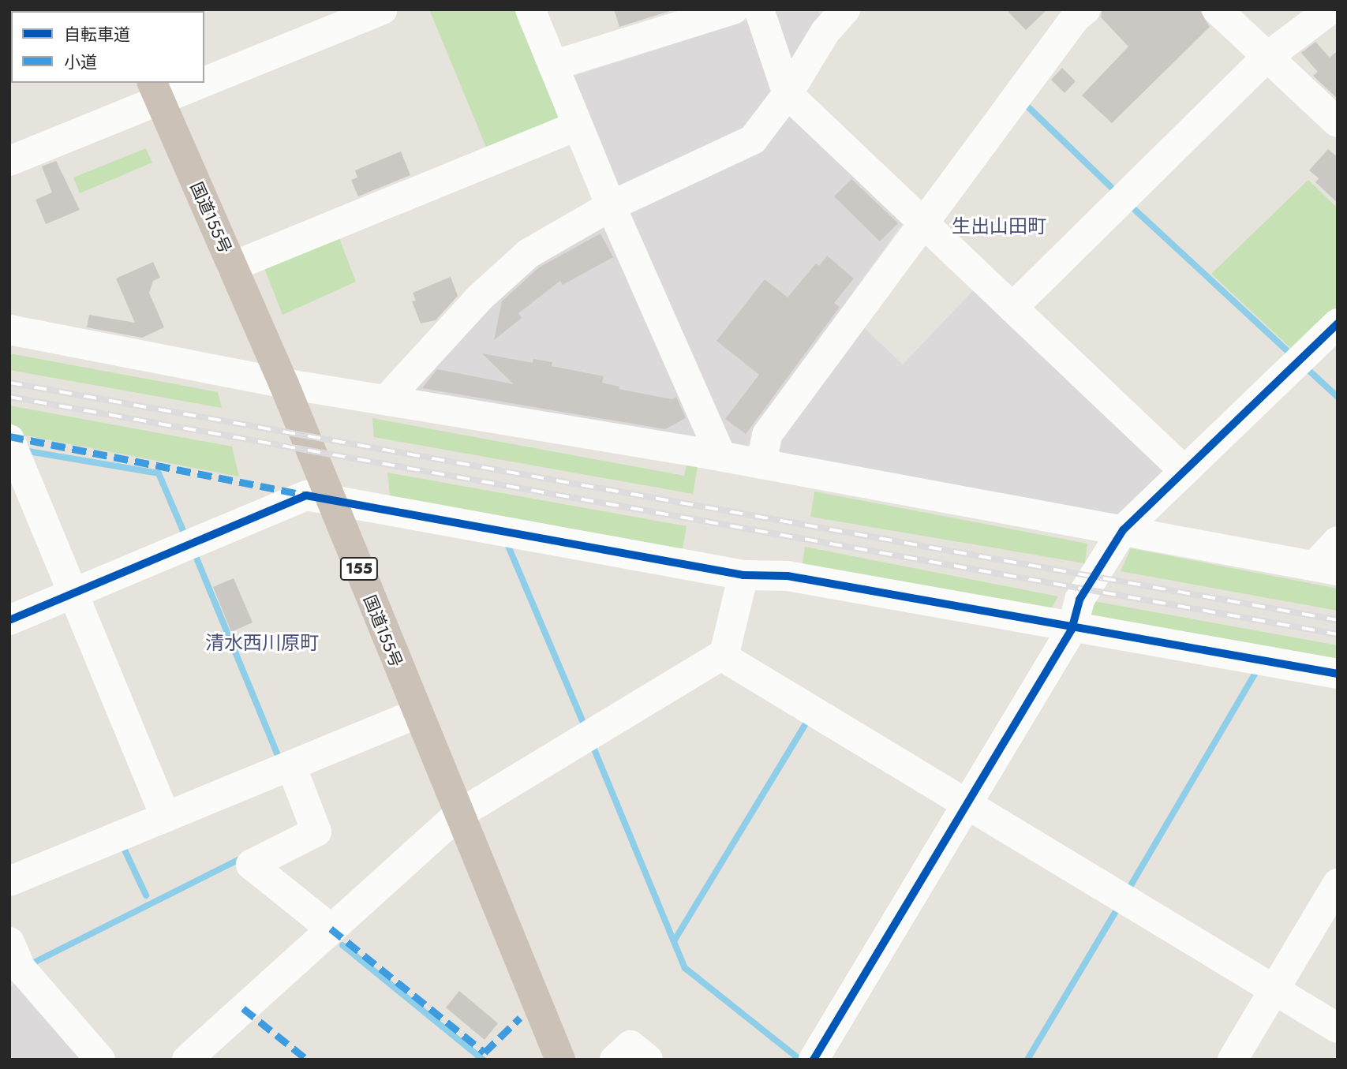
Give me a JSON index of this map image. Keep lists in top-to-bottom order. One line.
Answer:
{"streets":{"highway":["国道155号","155"]},"districts":["生出山田町","清水西川原町"],"legend":["自転車道","小道"]}
